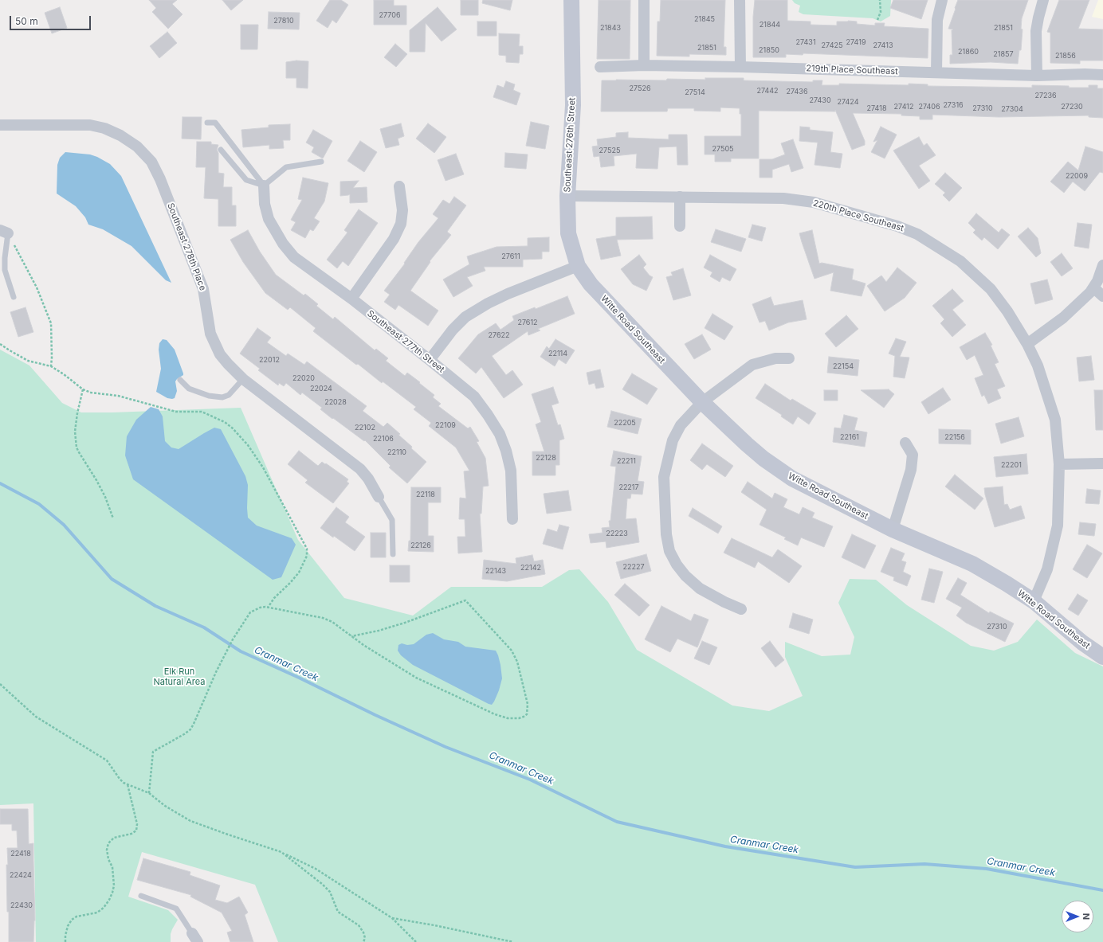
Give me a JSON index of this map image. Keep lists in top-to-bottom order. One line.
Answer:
{"streets":{"street":["219th Place Southeast","Southeast 276th Street","220th Place Southeast","Southeast 278th Place","Witte Road Southeast","Southeast 277th Street"]},"crossings":[["Southeast 276th Street","220th Place Southeast"],["Southeast 276th Street","Witte Road Southeast"],["220th Place Southeast","Witte Road Southeast"]],"water":["Cranmar Creek"],"parks":["Elk Run Natural Area"],"house_numbers":["27706","21845","27810","21844","21843","21851","27431","27419","27425","27413","21851","21850","21860","21857","21856","27526","27442","27436","27514","27236","27430","27424","27316","27412","27406","27230","27418","27310","27304","27505","27525","22009","27611","27612","27622","22114","22012","22154","22020","22024","22028","22205","22109","22102","22161","22156","22106","22110","22128","22211","22201","22217","22118","22223","22126","22227","22142","22143","27310","22418","22424","22430"],"scale_bar":"50 m","north":"right"}
